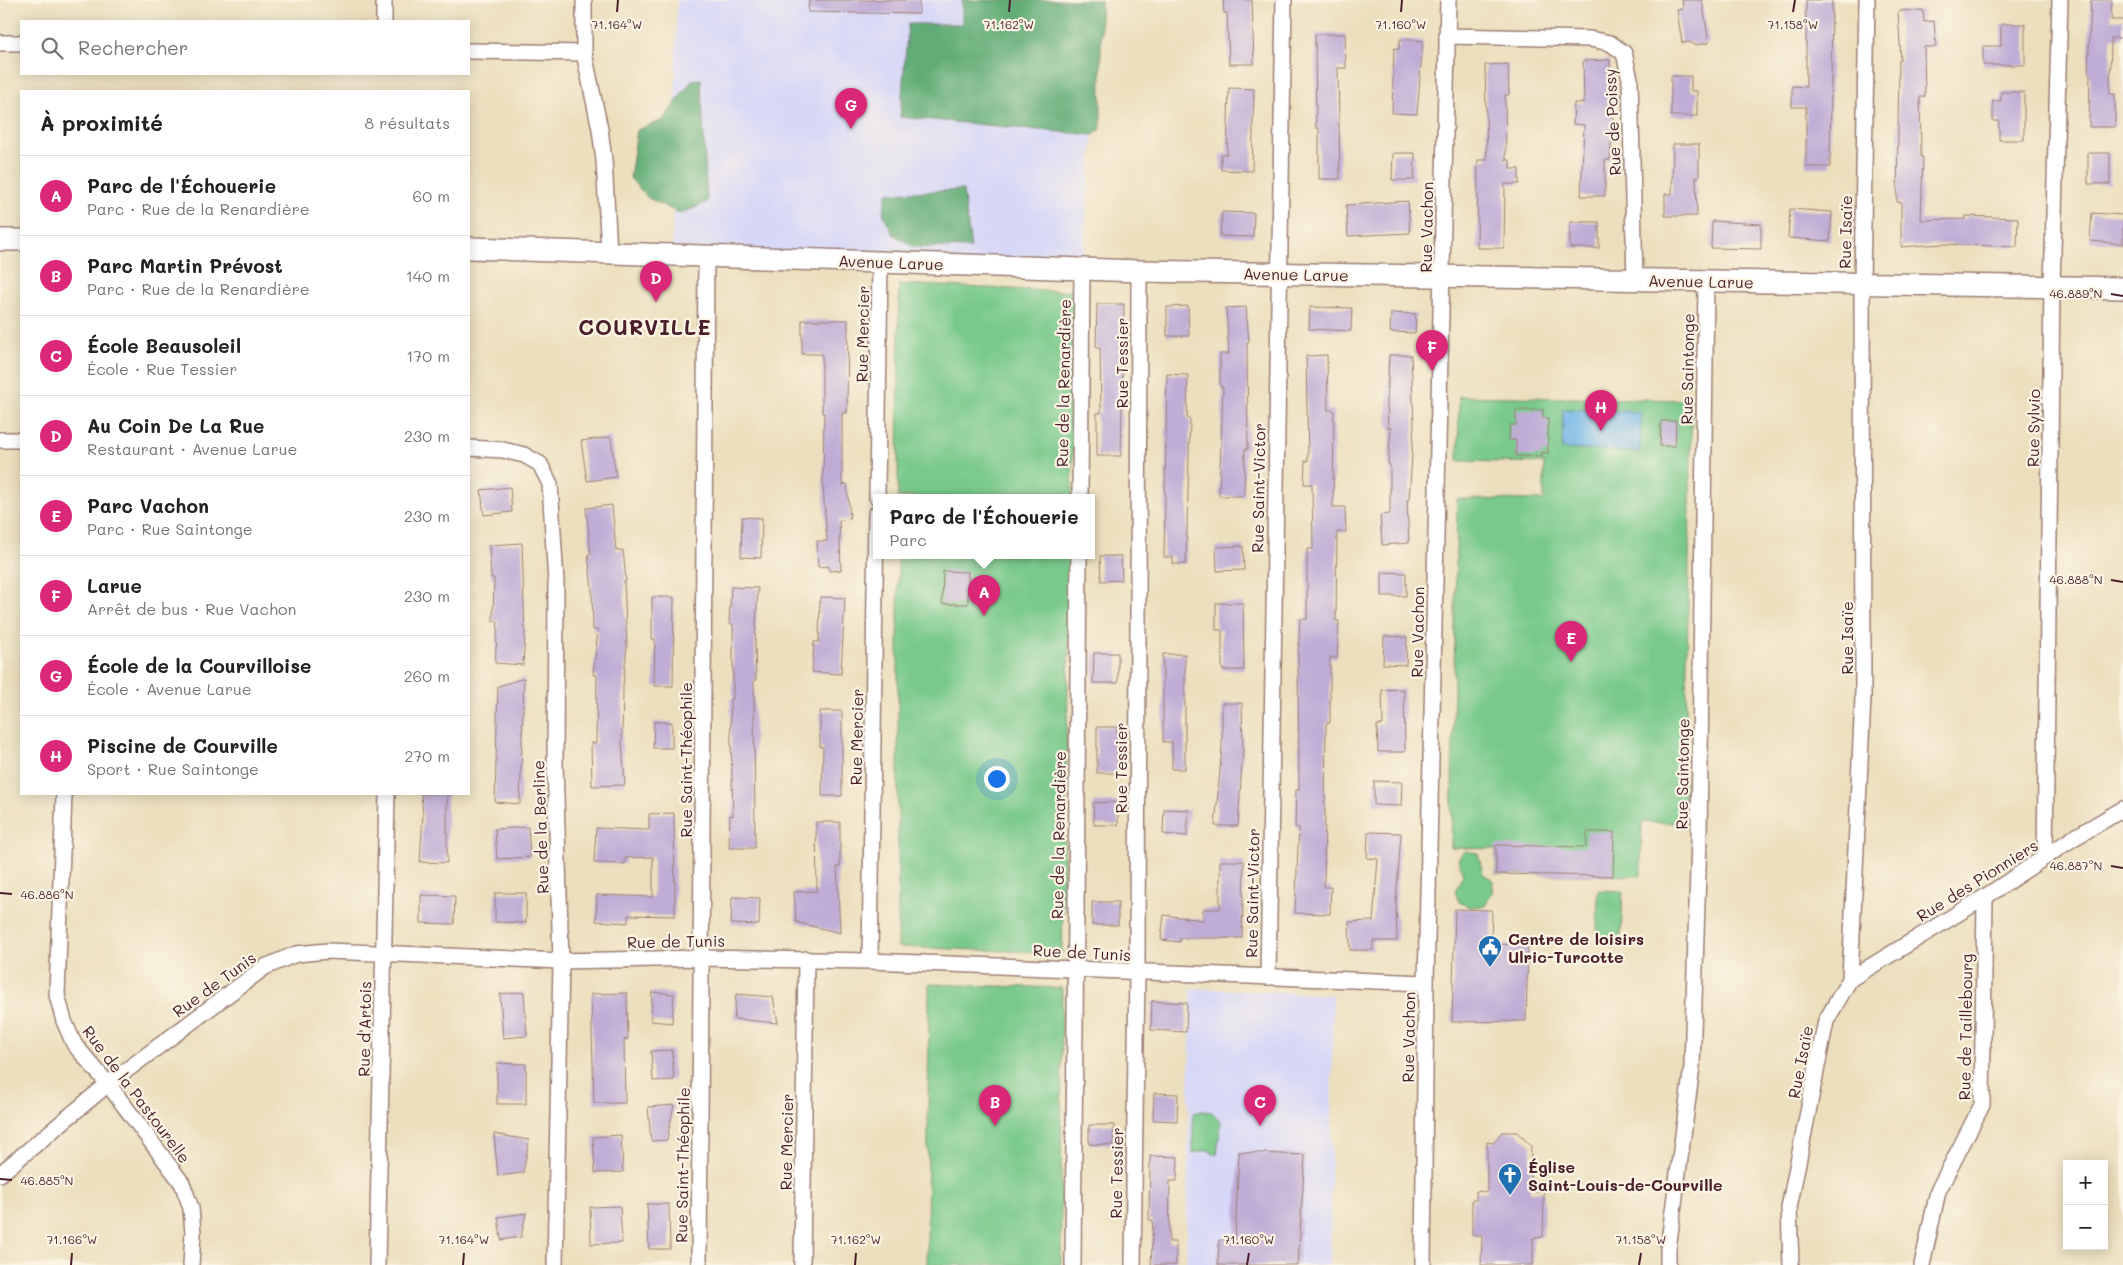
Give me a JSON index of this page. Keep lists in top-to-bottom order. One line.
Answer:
{"streets":{"street":["Rue de Poissy","Rue Vachon","Rue Isaïe","Avenue Larue","Rue Mercier","Rue Tessier","Rue Saintonge","Rue de la Renardière","Rue Sylvio","Rue Saint-Victor","Rue Saint-Théophile","Rue de la Berline","Rue des Pionniers","Rue de Tunis","Rue de Taillebourg","Rue d'Artois","Rue de la Pastourelle"]},"crossings":[["Rue de Poissy","Rue Vachon"],["Rue de Poissy","Avenue Larue"],["Rue Vachon","Avenue Larue"],["Rue Vachon","Rue de Tunis"],["Rue Isaïe","Avenue Larue"],["Rue Isaïe","Rue des Pionniers"],["Avenue Larue","Rue Mercier"],["Avenue Larue","Rue Tessier"],["Avenue Larue","Rue Saintonge"],["Avenue Larue","Rue de la Renardière"],["Avenue Larue","Rue Sylvio"],["Avenue Larue","Rue Saint-Victor"],["Avenue Larue","Rue Saint-Théophile"],["Rue Mercier","Rue de Tunis"],["Rue Tessier","Rue de Tunis"],["Rue de la Renardière","Rue de Tunis"],["Rue Sylvio","Rue des Pionniers"],["Rue Saint-Victor","Rue de Tunis"],["Rue Saint-Théophile","Rue de Tunis"],["Rue de la Berline","Rue de Tunis"],["Rue des Pionniers","Rue de Taillebourg"],["Rue de Tunis","Rue d'Artois"],["Rue de Tunis","Rue de la Pastourelle"]],"districts":["COURVILLE"],"places":{"public building":["Centre de loisirs Ulric-Turcotte"],"church":["Église Saint-Louis-de-Courville"]},"page":{"search":"Rechercher","pins":["G","D","F","H","A","E","B","C"],"heading":["À proximité","8 résultats"],"list":[{"mark":"A","name":"Parc de l'Échouerie","note":"Parc · Rue de la Renardière","value":"60 m"},{"mark":"B","name":"Parc Martin Prévost","note":"Parc · Rue de la Renardière","value":"140 m"},{"mark":"C","name":"École Beausoleil","note":"École · Rue Tessier","value":"170 m"},{"mark":"D","name":"Au Coin De La Rue","note":"Restaurant · Avenue Larue","value":"230 m"},{"mark":"E","name":"Parc Vachon","note":"Parc · Rue Saintonge","value":"230 m"},{"mark":"F","name":"Larue","note":"Arrêt de bus · Rue Vachon","value":"230 m"},{"mark":"G","name":"École de la Courvilloise","note":"École · Avenue Larue","value":"260 m"},{"mark":"H","name":"Piscine de Courville","note":"Sport · Rue Saintonge","value":"270 m"}],"popup":["Parc de l'Échouerie","Parc"],"map_buttons":["+","−"]},"coordinates":["71.164°W","71.162°W","71.160°W","71.158°W","46.889°N","46.888°N","46.887°N","46.886°N","46.885°N","71.166°W"]}
